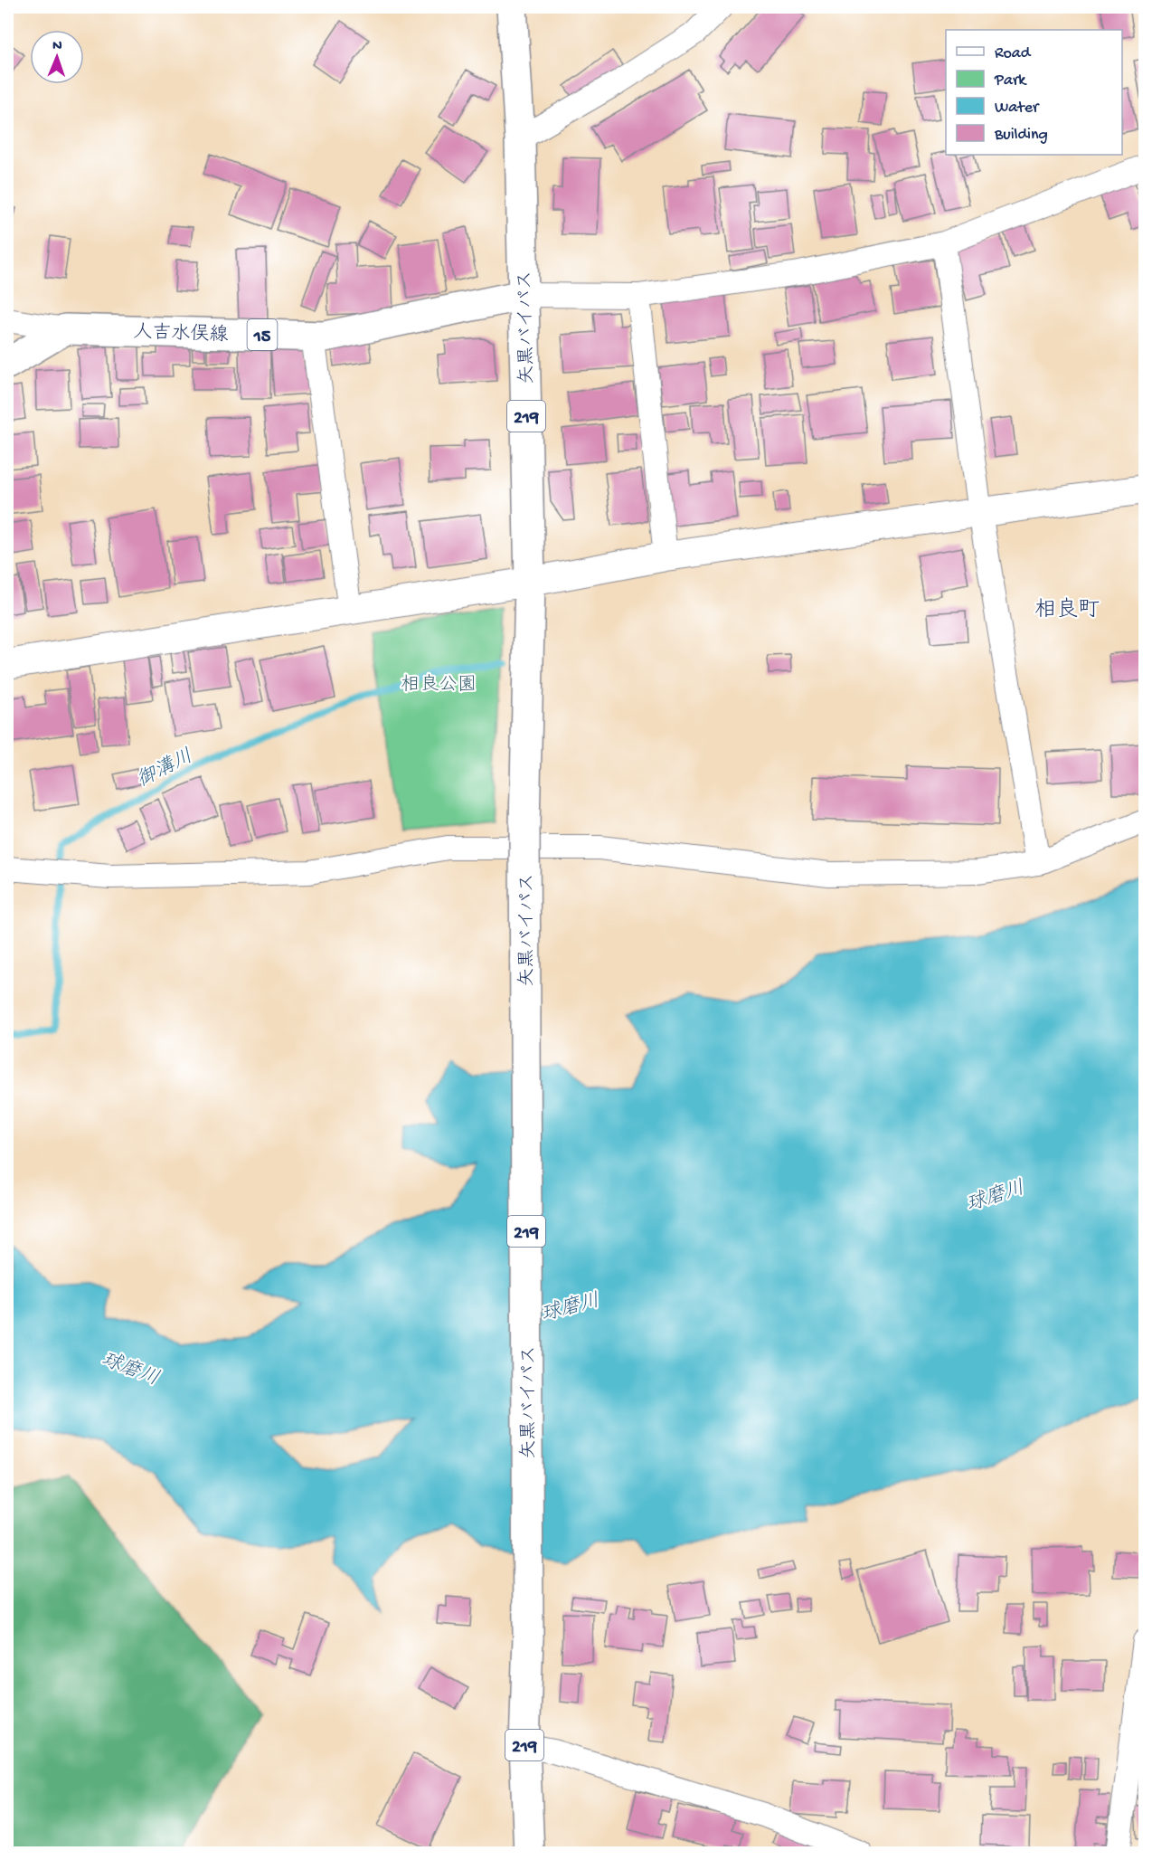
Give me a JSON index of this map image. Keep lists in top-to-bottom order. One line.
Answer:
{"streets":{"main road":["矢黒バイパス","人吉水俣線","15","219"]},"crossings":[["矢黒バイパス","人吉水俣線"]],"districts":["相良町"],"water":["御溝川","球磨川"],"parks":["相良公園"],"legend":["Road","Park","Water","Building"],"north":"top"}
